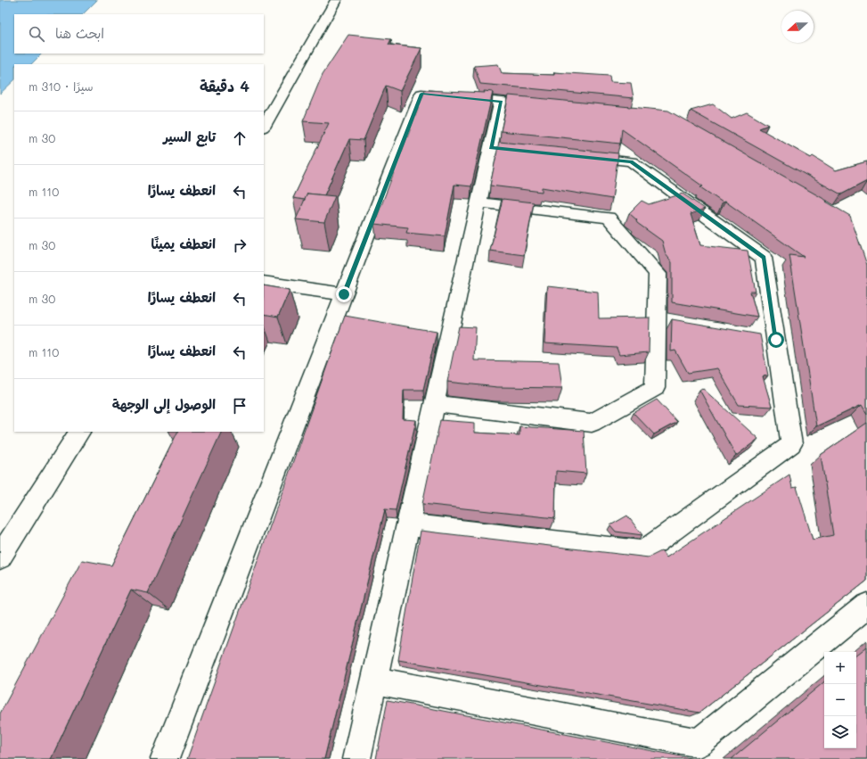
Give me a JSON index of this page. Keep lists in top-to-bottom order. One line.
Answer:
{"north":"left","page":{"search":"ابحث هنا","heading":["4 دقيقة","سيرًا · 310 m"],"list":[["تابع السير","30 m"],["انعطف يسارًا","110 m"],["انعطف يمينًا","30 m"],["انعطف يسارًا","30 m"],["انعطف يسارًا","110 m"],"الوصول إلى الوجهة"],"map_buttons":["+","−"]}}
